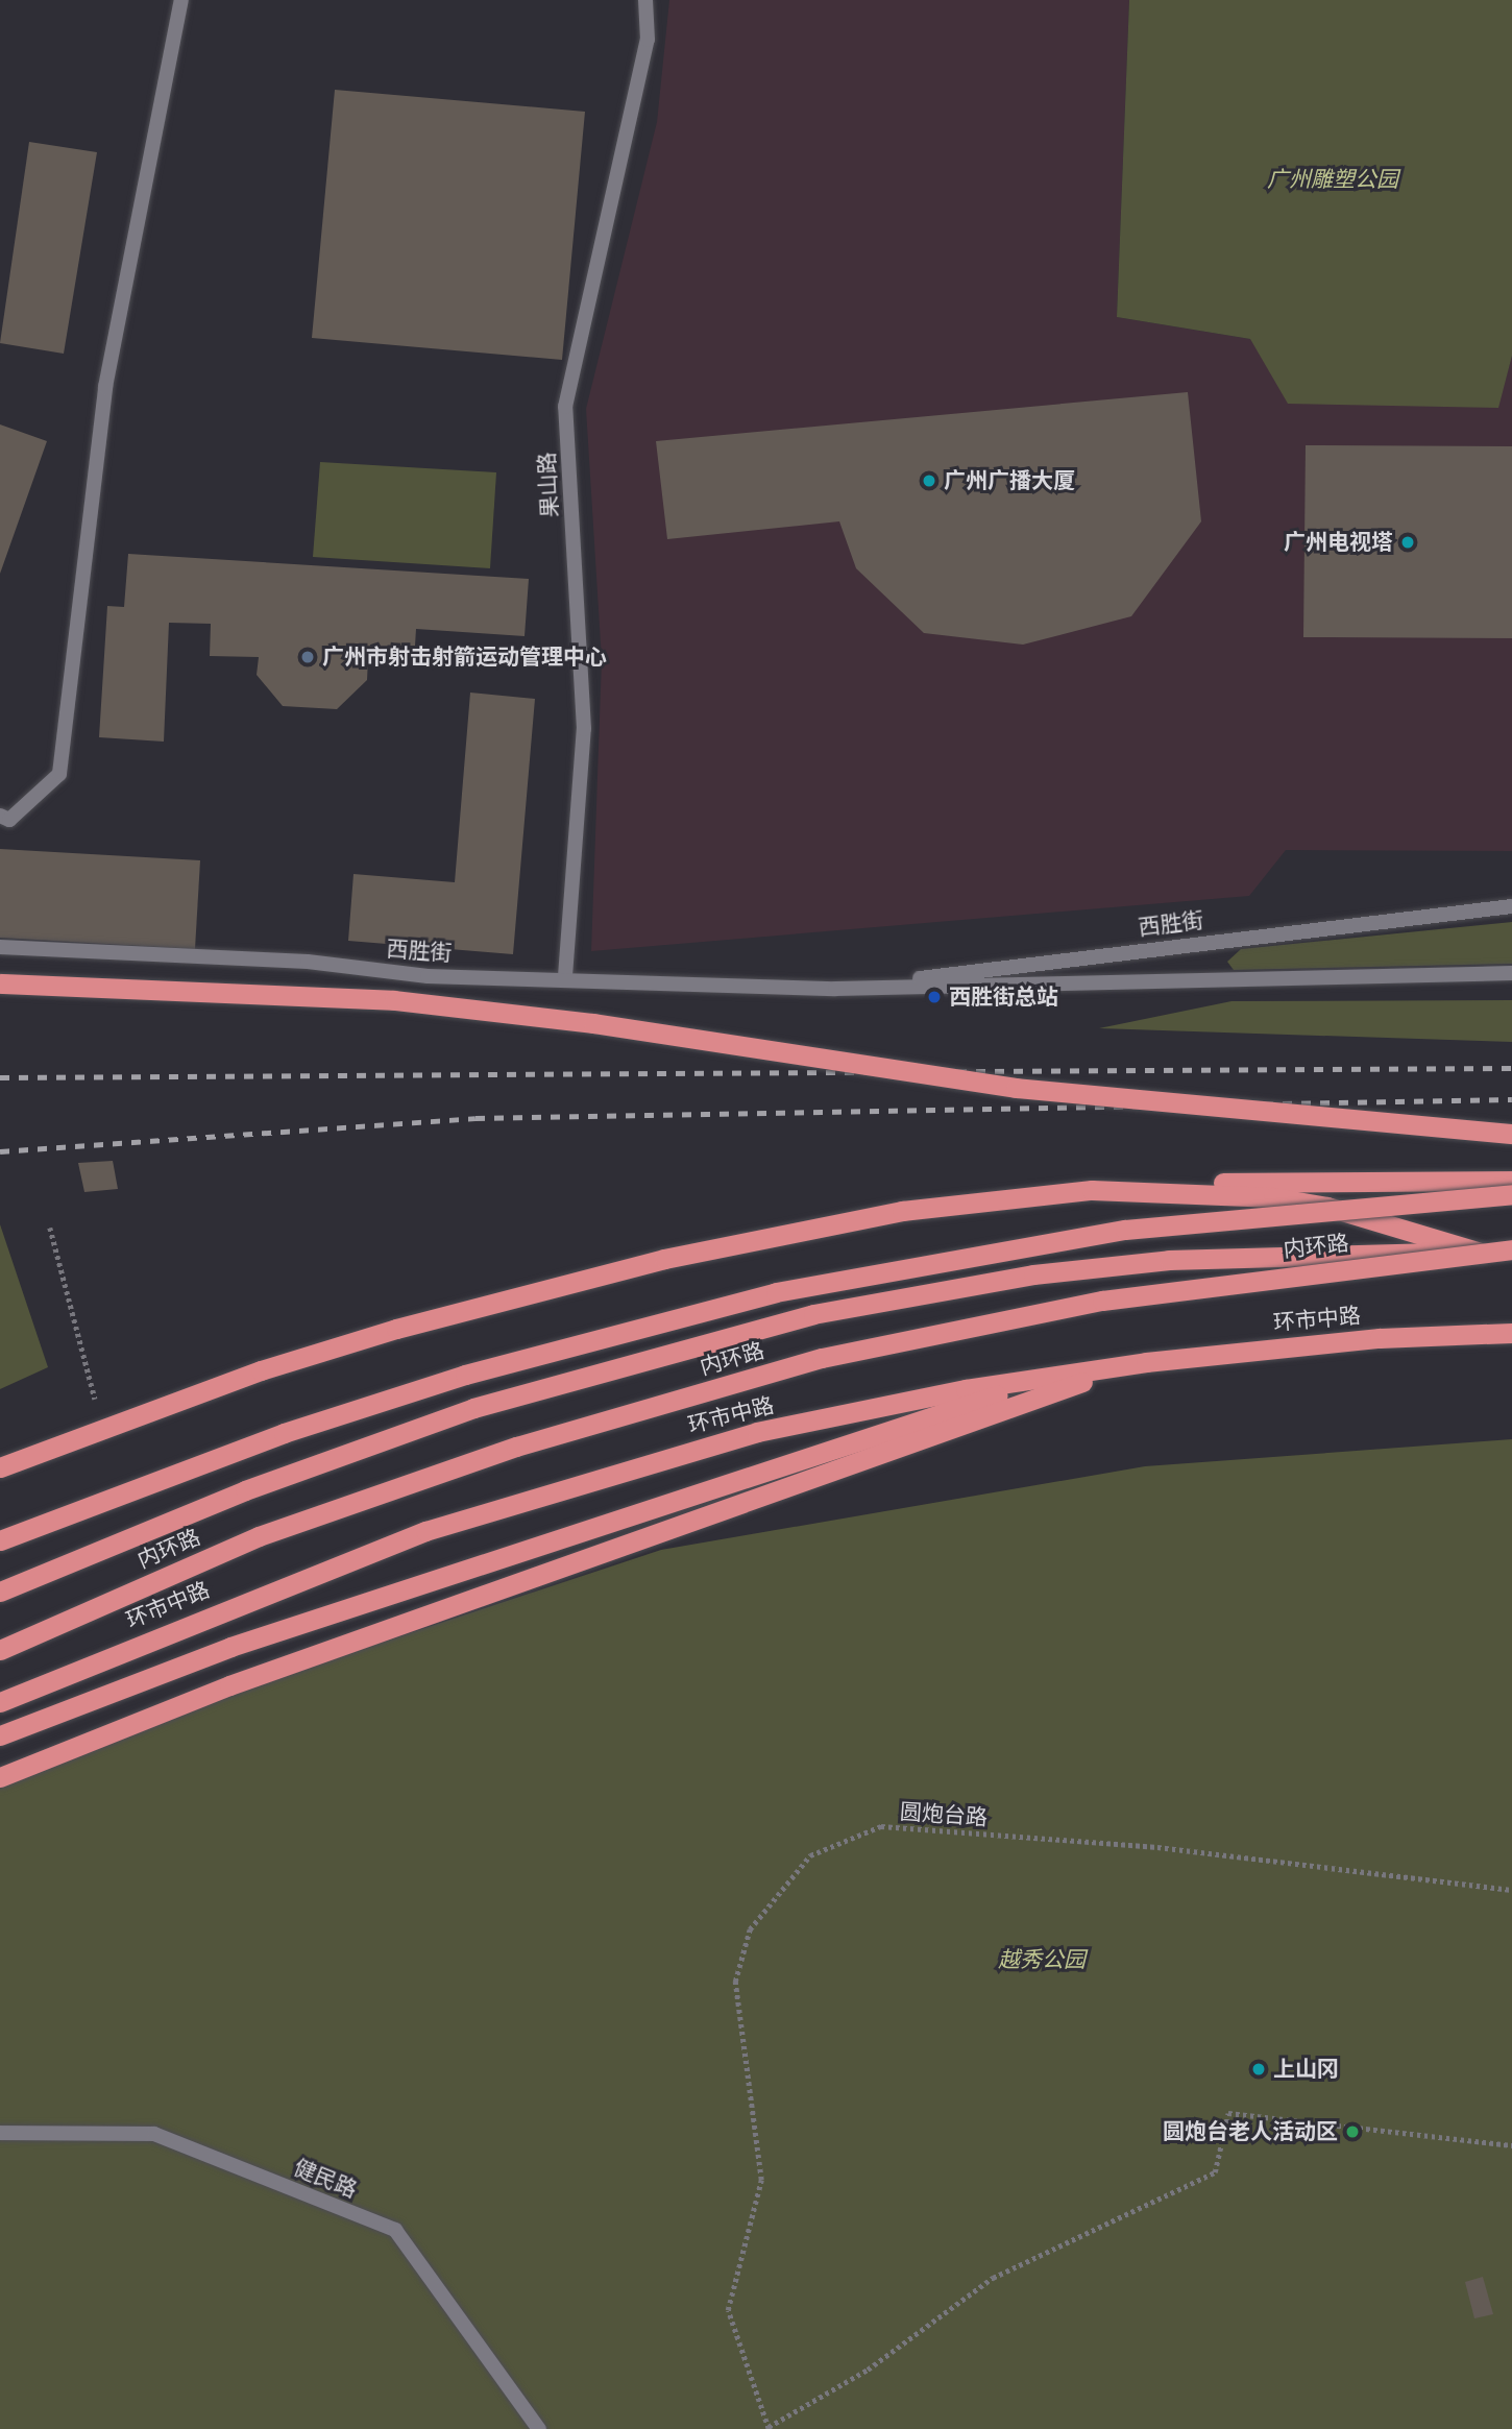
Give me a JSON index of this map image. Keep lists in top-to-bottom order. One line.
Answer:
{"streets":{"highway":["内环路","环市中路"],"street":["果山路","西胜街","健民路"],"path":["圆炮台路"]},"crossings":[["果山路","西胜街"]],"parks":["广州雕塑公园","越秀公园"],"places":["广州广播大厦","广州电视塔","广州市射击射箭运动管理中心","西胜街总站","上山冈","圆炮台老人活动区"]}
